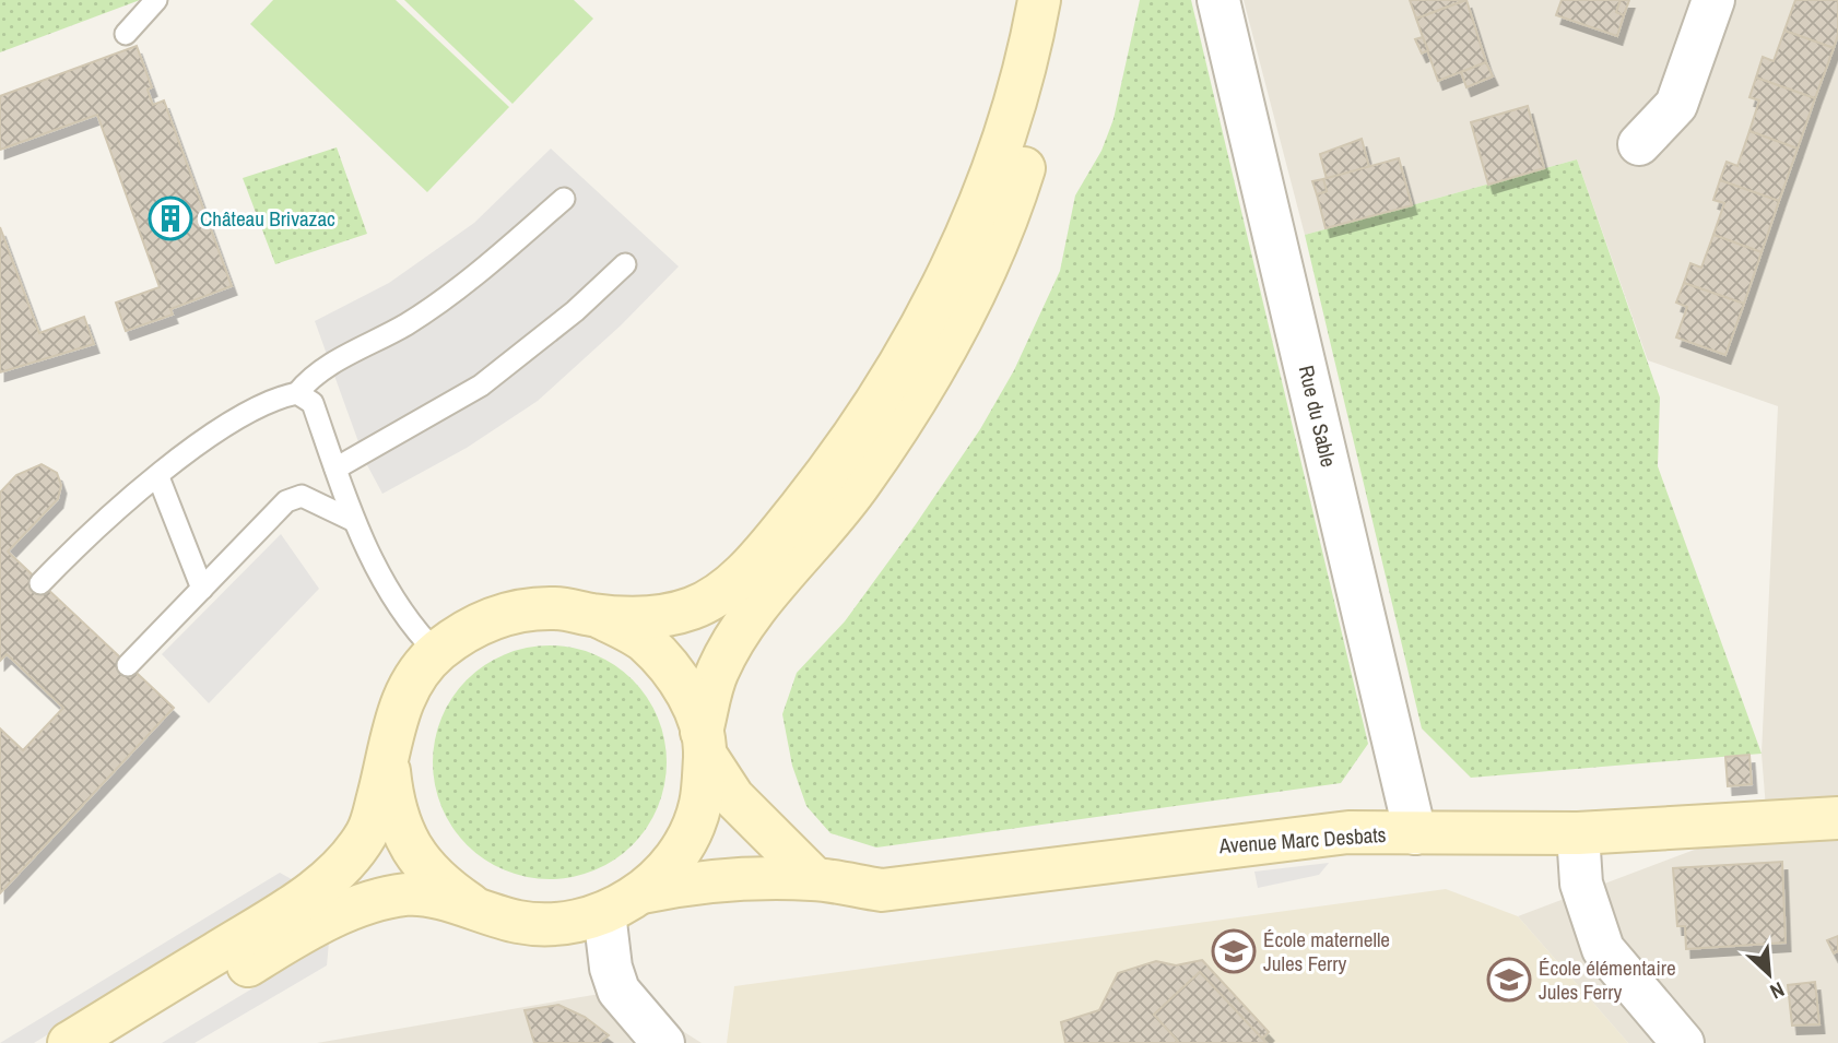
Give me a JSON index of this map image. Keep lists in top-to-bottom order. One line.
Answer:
{"streets":{"main road":["Avenue Marc Desbats"],"street":["Rue du Sable"]},"crossings":[["Rue du Sable","Avenue Marc Desbats"]],"places":{"building":["Château Brivazac"],"school or university":["École maternelle Jules Ferry","École élémentaire Jules Ferry"]},"north":"bottom right"}
